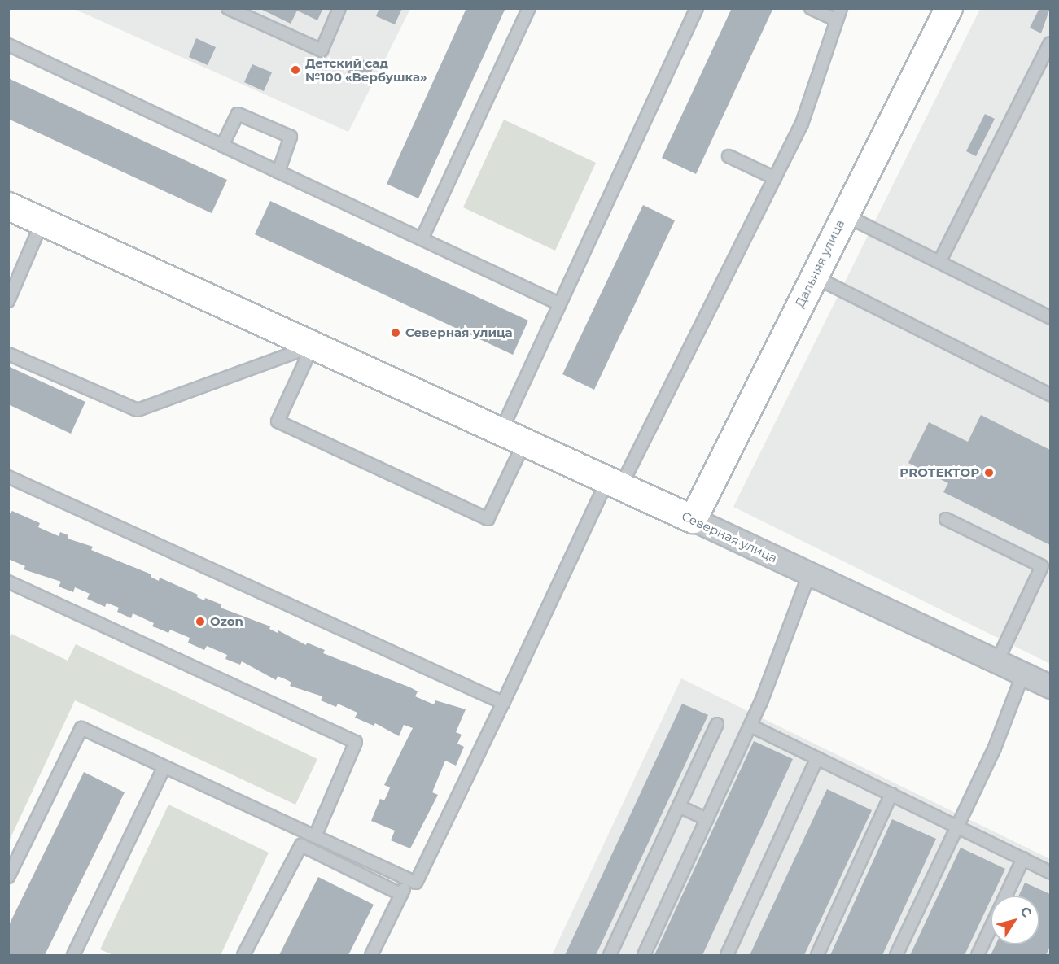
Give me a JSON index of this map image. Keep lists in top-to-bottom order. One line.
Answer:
{"streets":{"street":["Дальняя улица","Северная улица"]},"crossings":[["Дальняя улица","Северная улица"]],"places":["Детский сад №100 «Вербушка»","Северная улица","PROТЕКТОР","Ozon"],"north":"top right"}
